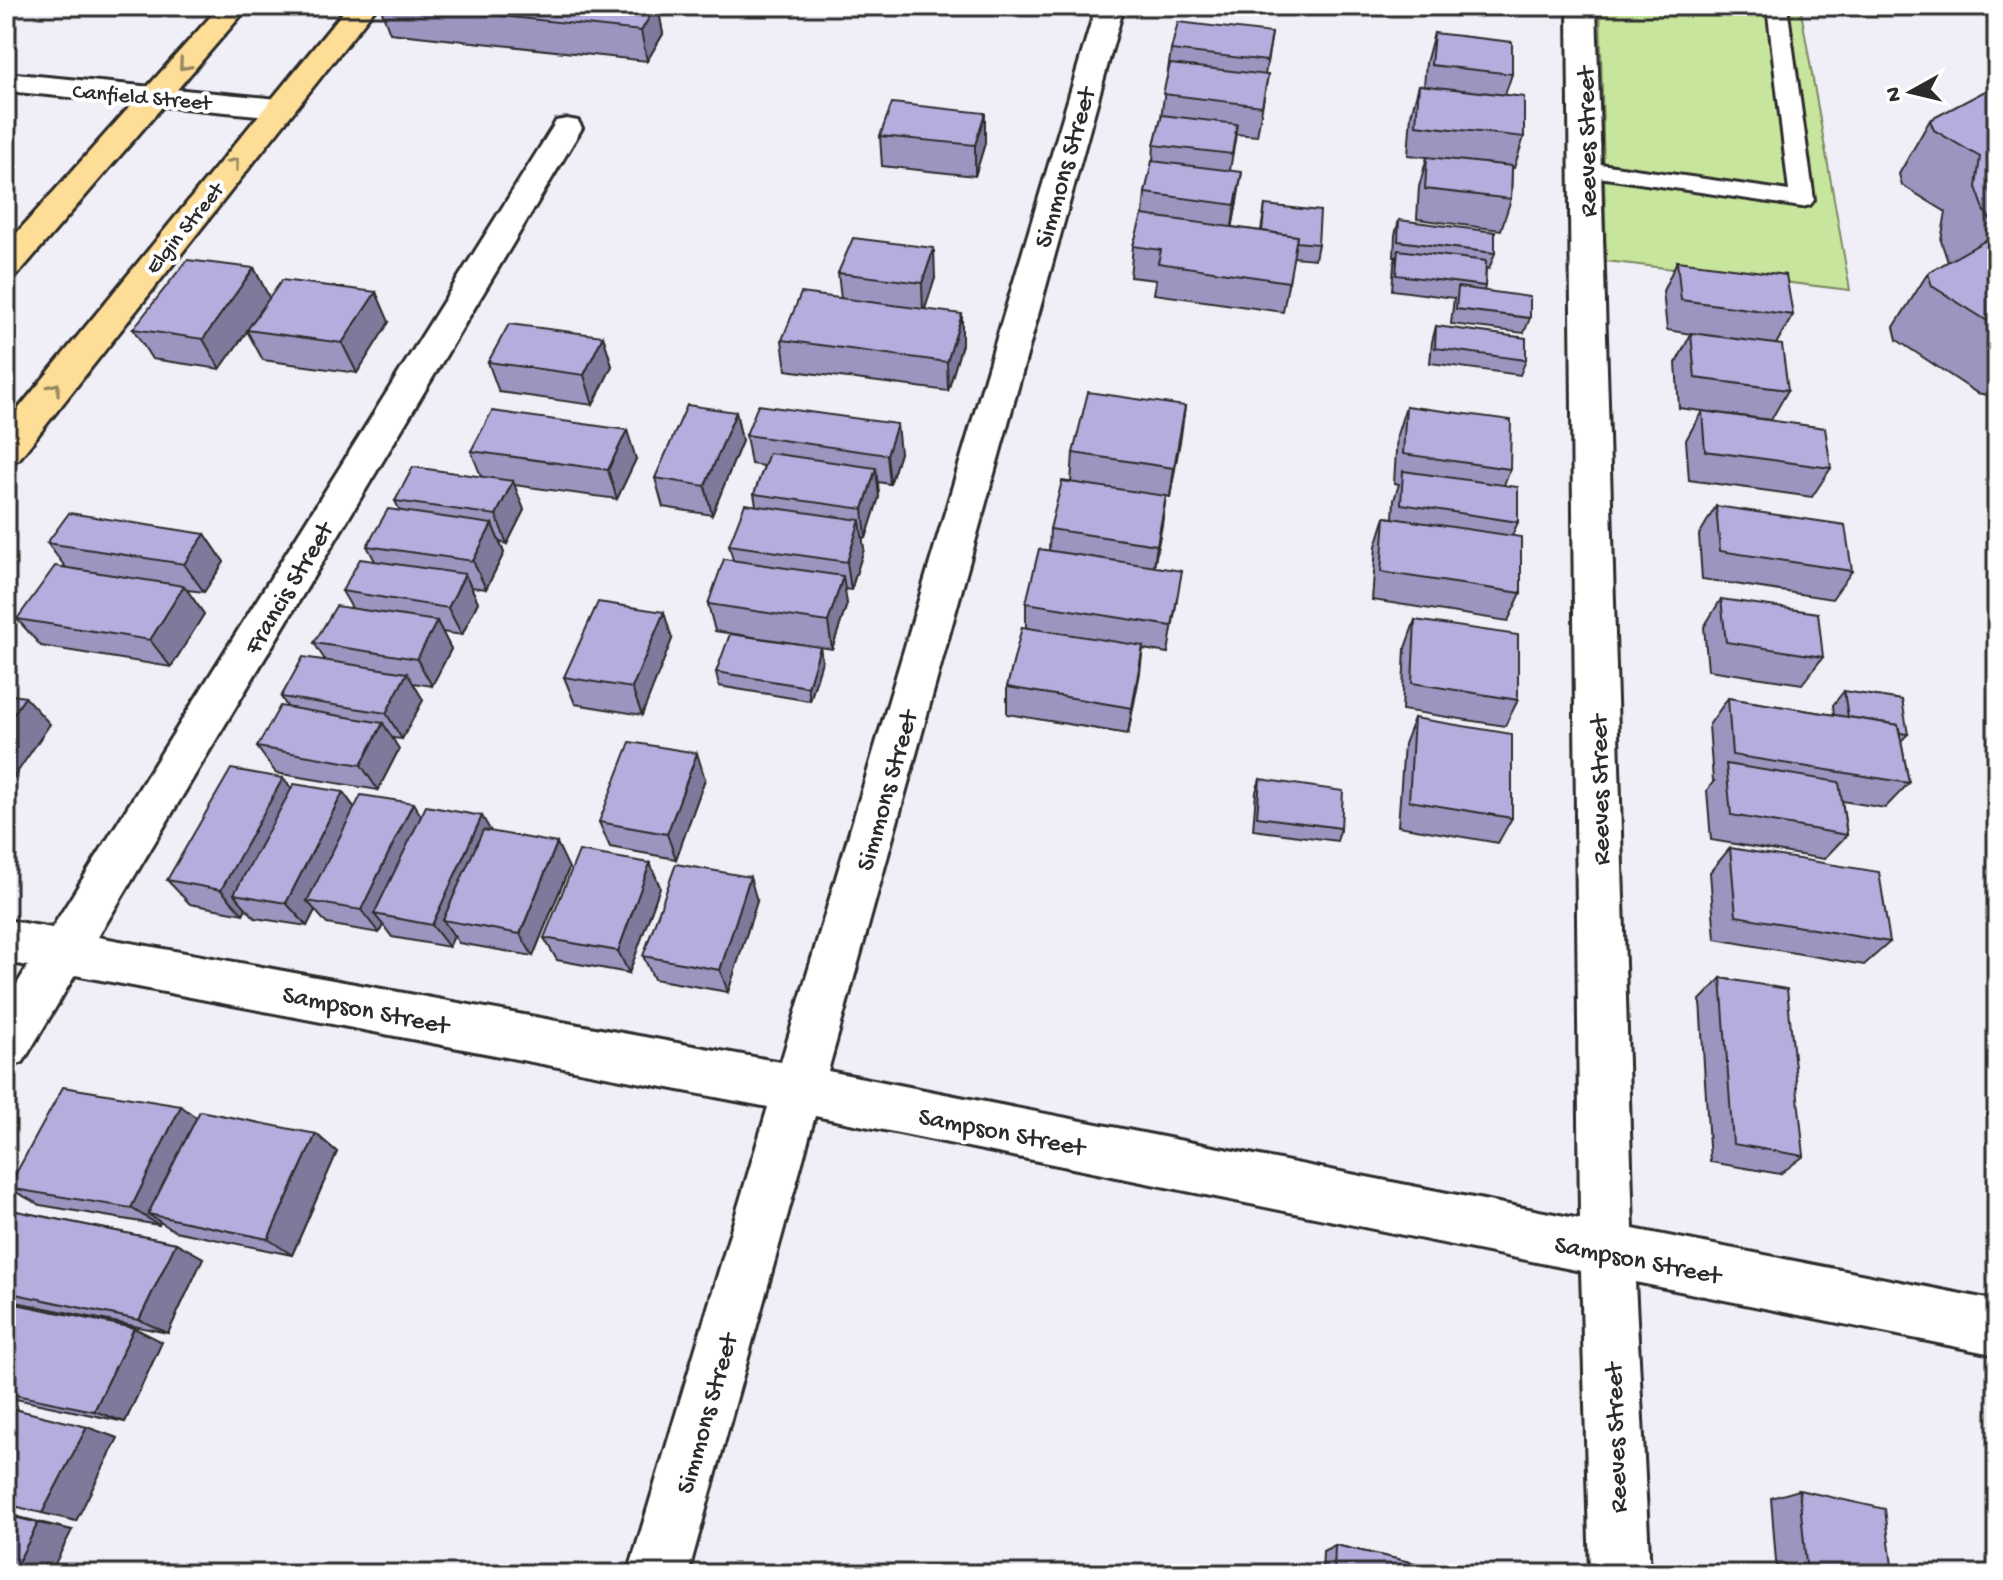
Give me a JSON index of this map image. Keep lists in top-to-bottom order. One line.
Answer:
{"streets":{"main road":["Elgin Street"],"street":["Canfield Street","Reeves Street","Simmons Street","Francis Street","Sampson Street"]},"crossings":[["Canfield Street","Elgin Street"],["Reeves Street","Sampson Street"],["Simmons Street","Sampson Street"],["Francis Street","Sampson Street"]],"north":"left"}
